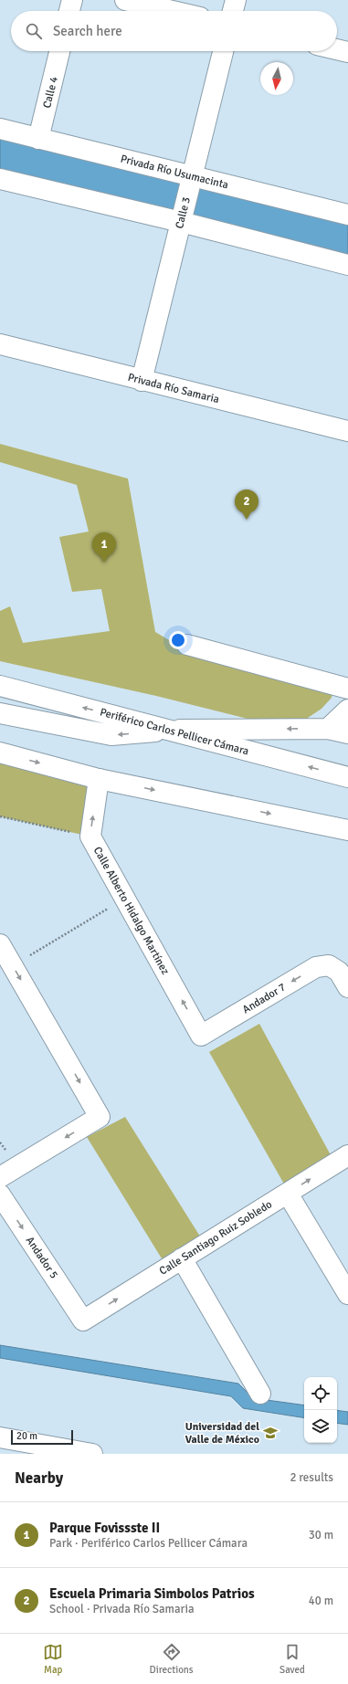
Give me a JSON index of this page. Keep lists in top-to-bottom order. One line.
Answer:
{"streets":{"street":["Calle 4","Privada Río Usumacinta","Calle 3","Privada Río Samaria","Periférico Carlos Pellicer Cámara","Calle Alberto Hidalgo Martínez","Andador 7","Calle Santiago Ruiz Sobledo","Andador 5"]},"crossings":[["Calle 4","Privada Río Usumacinta"],["Privada Río Usumacinta","Calle 3"],["Calle 3","Privada Río Samaria"],["Calle Alberto Hidalgo Martínez","Andador 7"],["Calle Santiago Ruiz Sobledo","Andador 5"]],"one_way":["Calle Alberto Hidalgo Martínez","Andador 7","Calle Santiago Ruiz Sobledo","Andador 5"],"places":{"school or university":["Universidad del Valle de México"]},"scale_bar":"20 m","north":"bottom","page":{"search":"Search here","pins":["2","1"],"scale":"20 m","heading":["Nearby","2 results"],"list":[{"mark":"1","name":"Parque Fovissste II","note":"Park · Periférico Carlos Pellicer Cámara","value":"30 m"},{"mark":"2","name":"Escuela Primaria Simbolos Patrios","note":"School · Privada Río Samaria","value":"40 m"}],"nav":["Map","Directions","Saved"]}}
